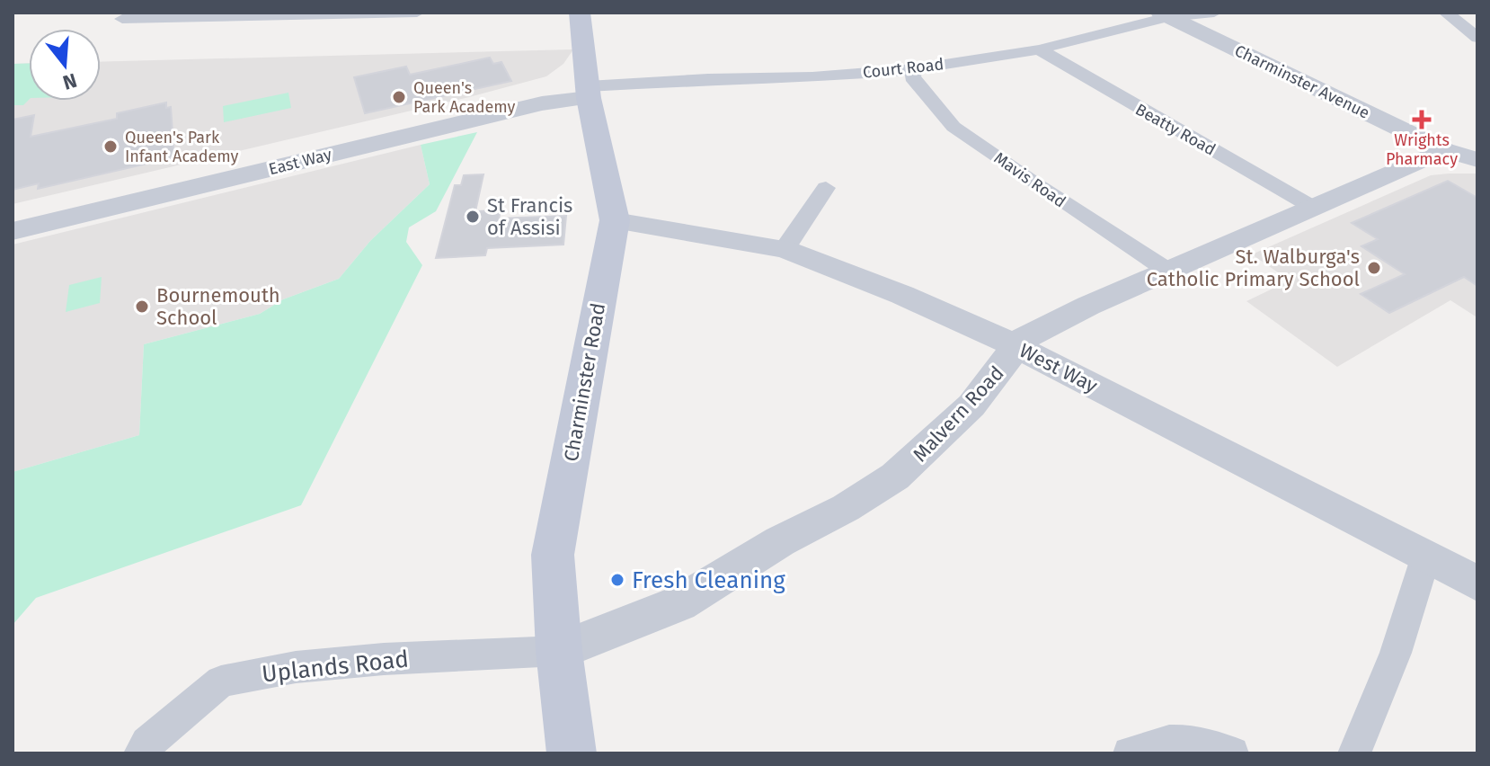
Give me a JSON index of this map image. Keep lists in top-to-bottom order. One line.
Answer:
{"streets":{"main road":["Charminster Road"],"street":["Court Road","Charminster Avenue","Beatty Road","East Way","Mavis Road","West Way","Malvern Road","Uplands Road"]},"crossings":[["Court Road","Charminster Avenue"],["Court Road","Beatty Road"],["Court Road","East Way"],["Court Road","Mavis Road"],["Court Road","Charminster Road"],["Charminster Avenue","Malvern Road"],["Beatty Road","Malvern Road"],["East Way","Charminster Road"],["Mavis Road","Malvern Road"],["West Way","Charminster Road"],["West Way","Malvern Road"],["Charminster Road","Malvern Road"],["Charminster Road","Uplands Road"],["Malvern Road","Uplands Road"]],"places":{"other":["Queen's Park Academy","Queen's Park Infant Academy","St Francis of Assisi","St. Walburga's Catholic Primary School","Bournemouth School","Fresh Cleaning"],"health":["Wrights Pharmacy"]},"north":"bottom"}
